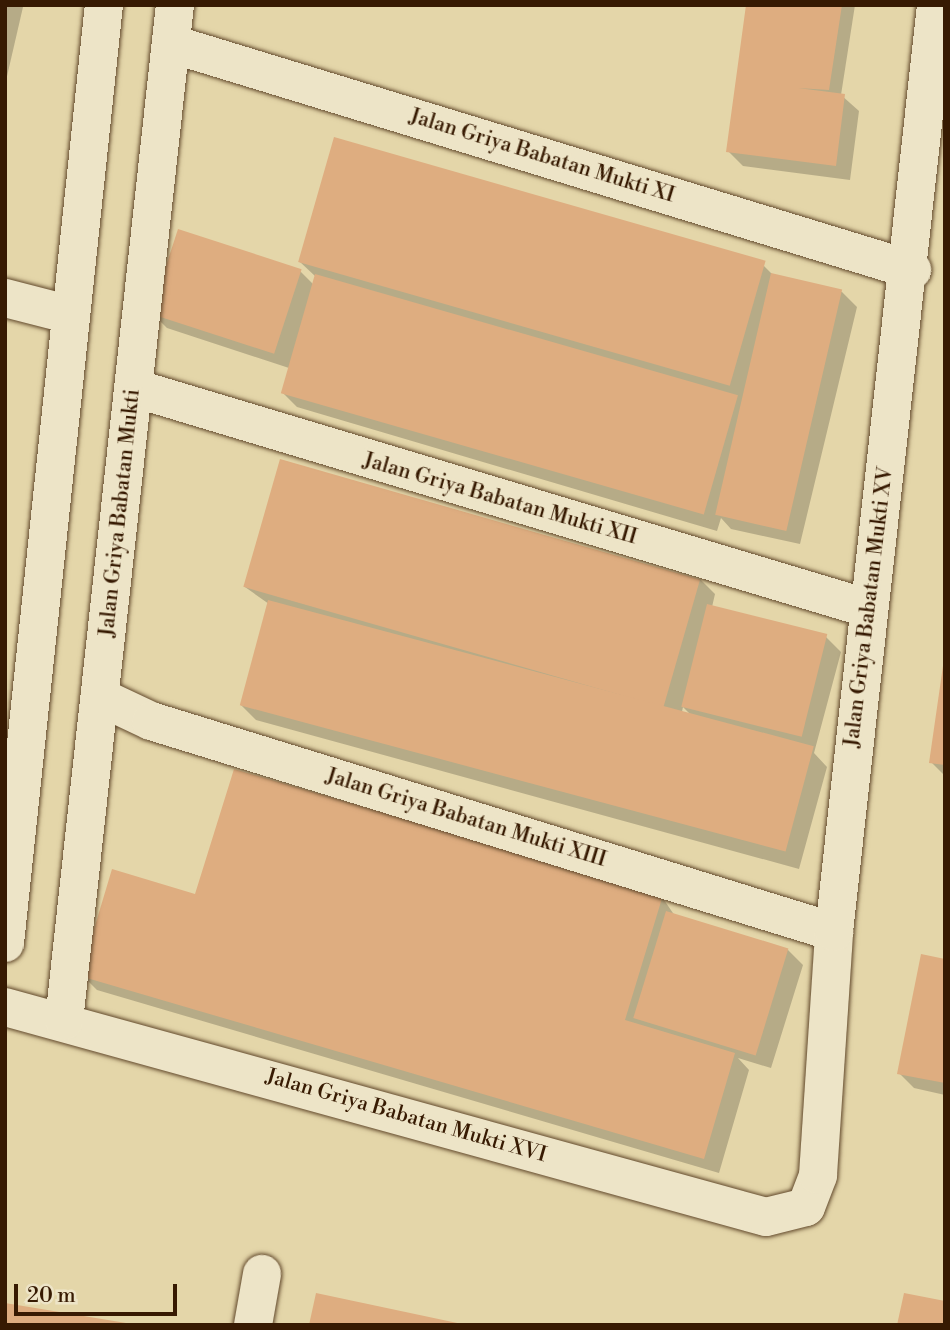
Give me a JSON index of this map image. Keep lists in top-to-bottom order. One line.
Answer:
{"streets":{"street":["Jalan Griya Babatan Mukti XI","Jalan Griya Babatan Mukti XII","Jalan Griya Babatan Mukti","Jalan Griya Babatan Mukti XV","Jalan Griya Babatan Mukti XIII","Jalan Griya Babatan Mukti XVI"]},"crossings":[["Jalan Griya Babatan Mukti XI","Jalan Griya Babatan Mukti"],["Jalan Griya Babatan Mukti XI","Jalan Griya Babatan Mukti XV"],["Jalan Griya Babatan Mukti XII","Jalan Griya Babatan Mukti"],["Jalan Griya Babatan Mukti XII","Jalan Griya Babatan Mukti XV"],["Jalan Griya Babatan Mukti","Jalan Griya Babatan Mukti XIII"],["Jalan Griya Babatan Mukti","Jalan Griya Babatan Mukti XVI"],["Jalan Griya Babatan Mukti XV","Jalan Griya Babatan Mukti XIII"],["Jalan Griya Babatan Mukti XV","Jalan Griya Babatan Mukti XVI"]],"scale_bar":"20 m"}
